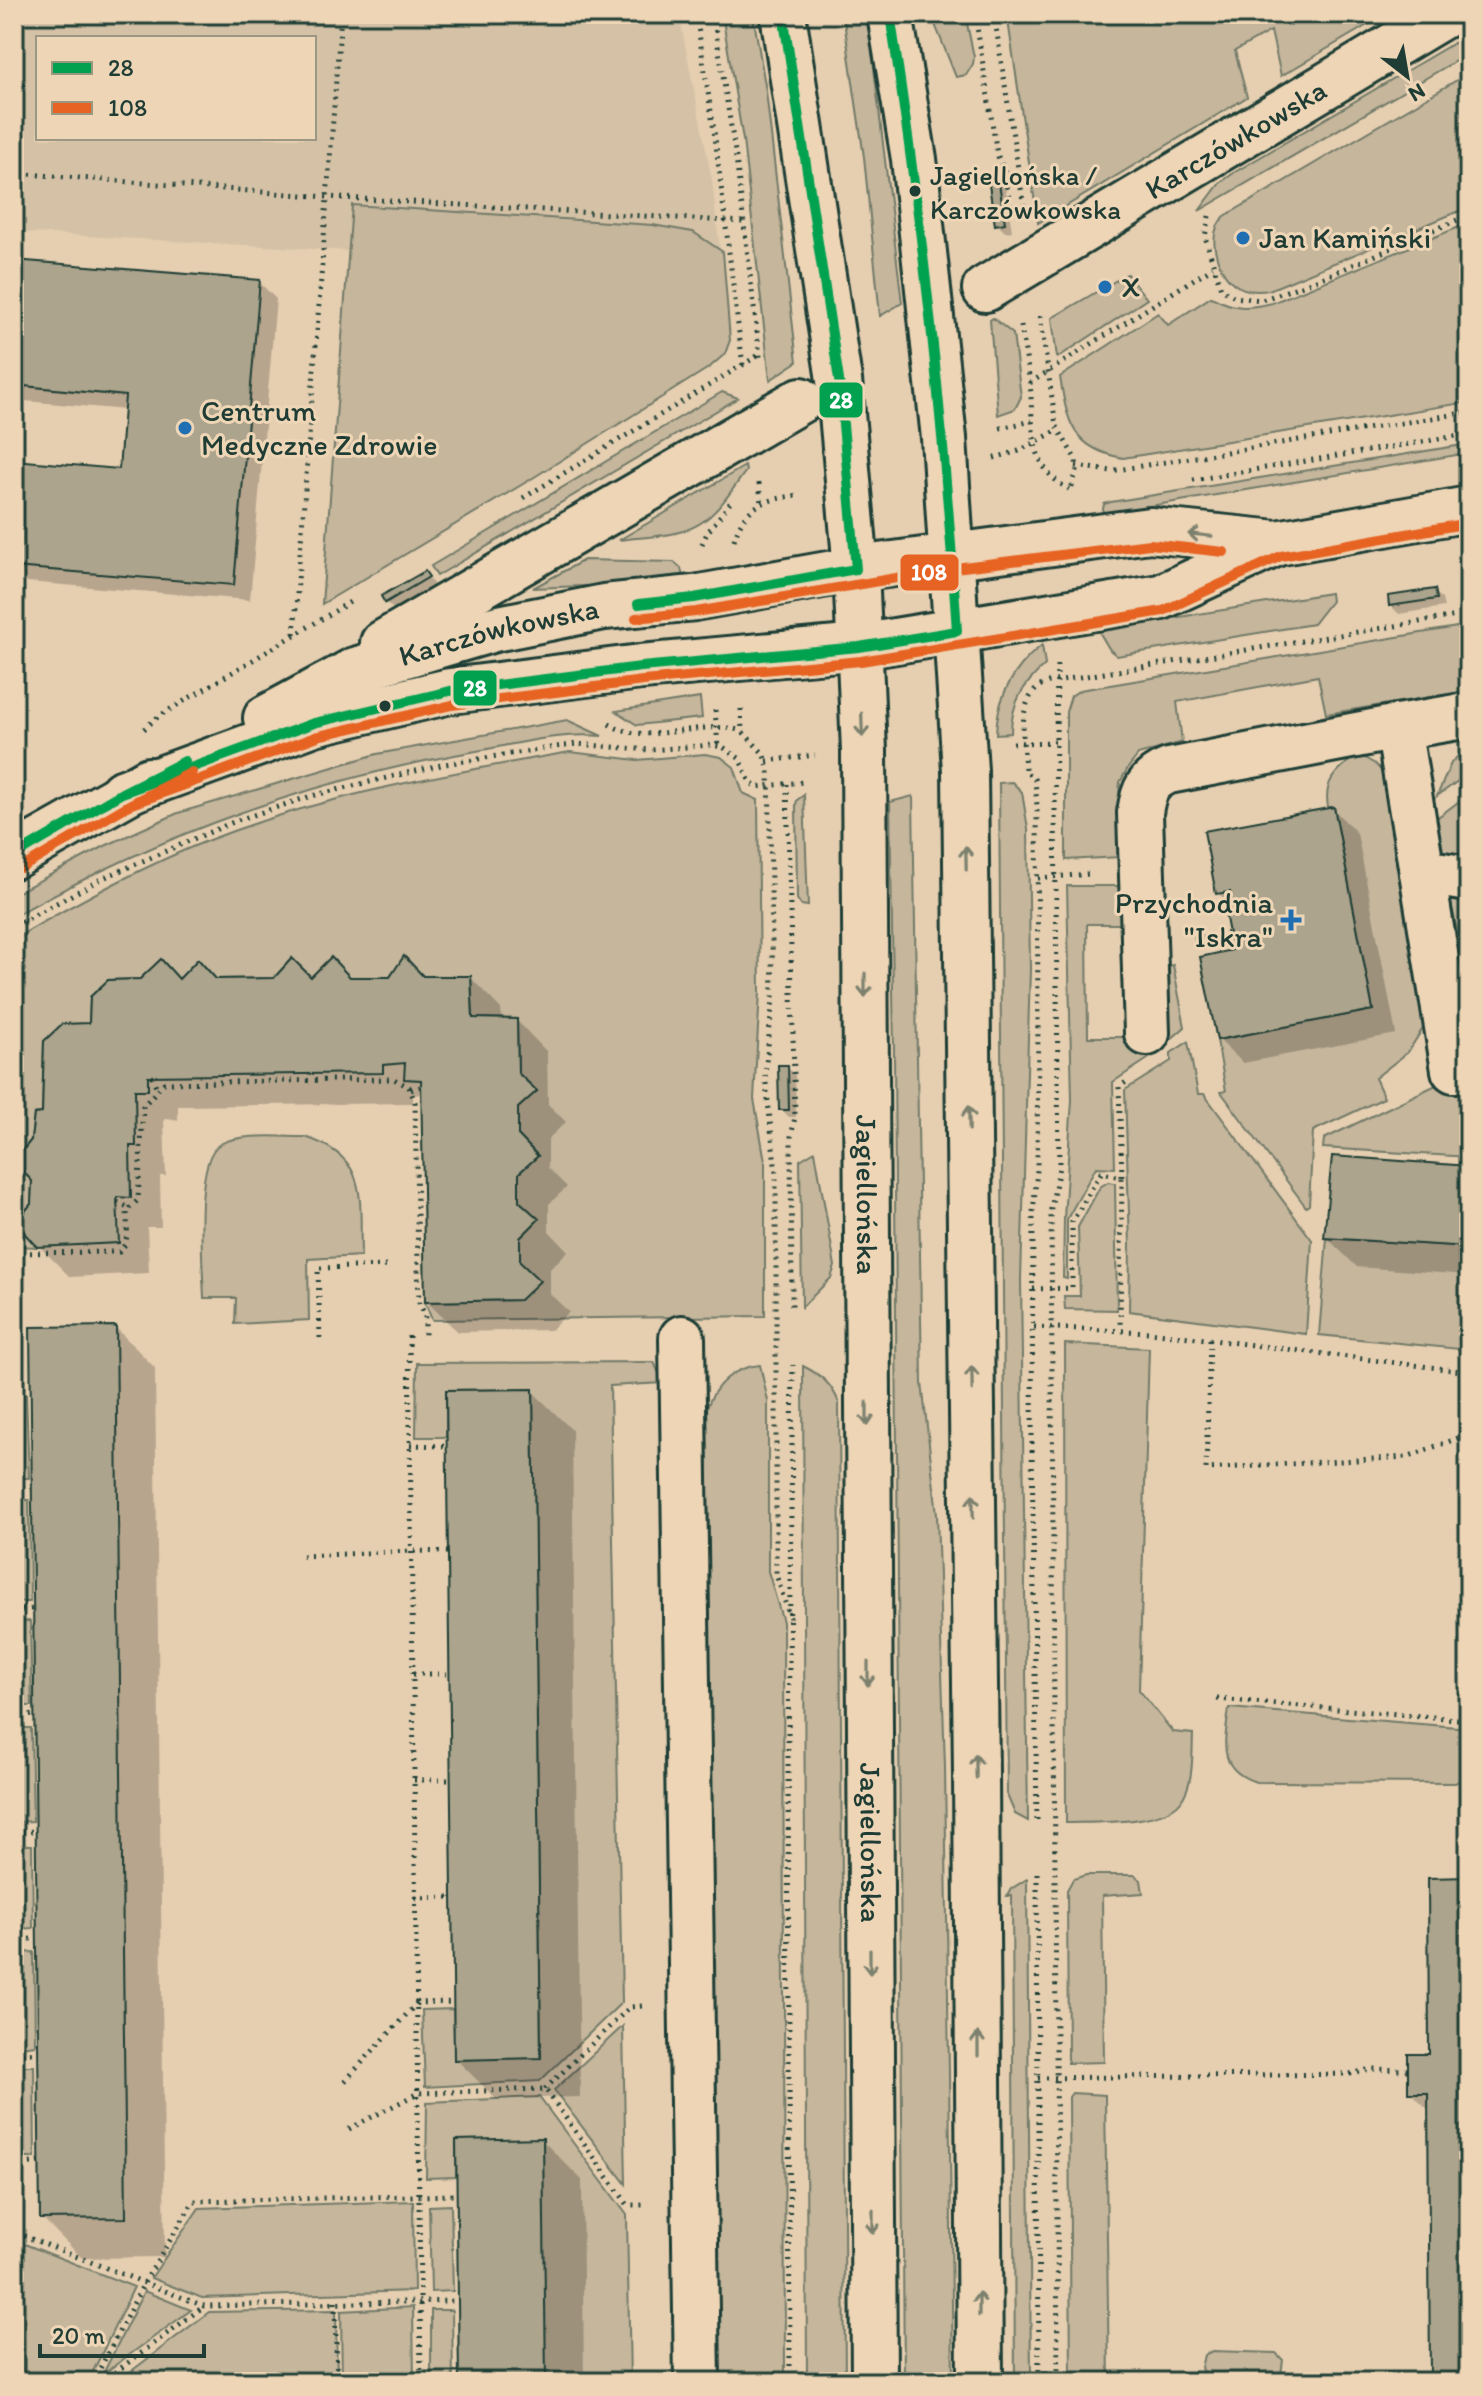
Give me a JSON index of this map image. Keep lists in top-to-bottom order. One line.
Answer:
{"streets":{"street":["Karczówkowska","Jagiellońska"]},"crossings":[["Karczówkowska","Jagiellońska"]],"places":{"other":["Jagiellońska / Karczówkowska","Jan Kamiński","X","Centrum Medyczne Zdrowie"],"health":["Przychodnia \"Iskra\""]},"lines":["transit line 28","transit line 108"],"legend":["28","108"],"scale_bar":"20 m","north":"bottom right"}
